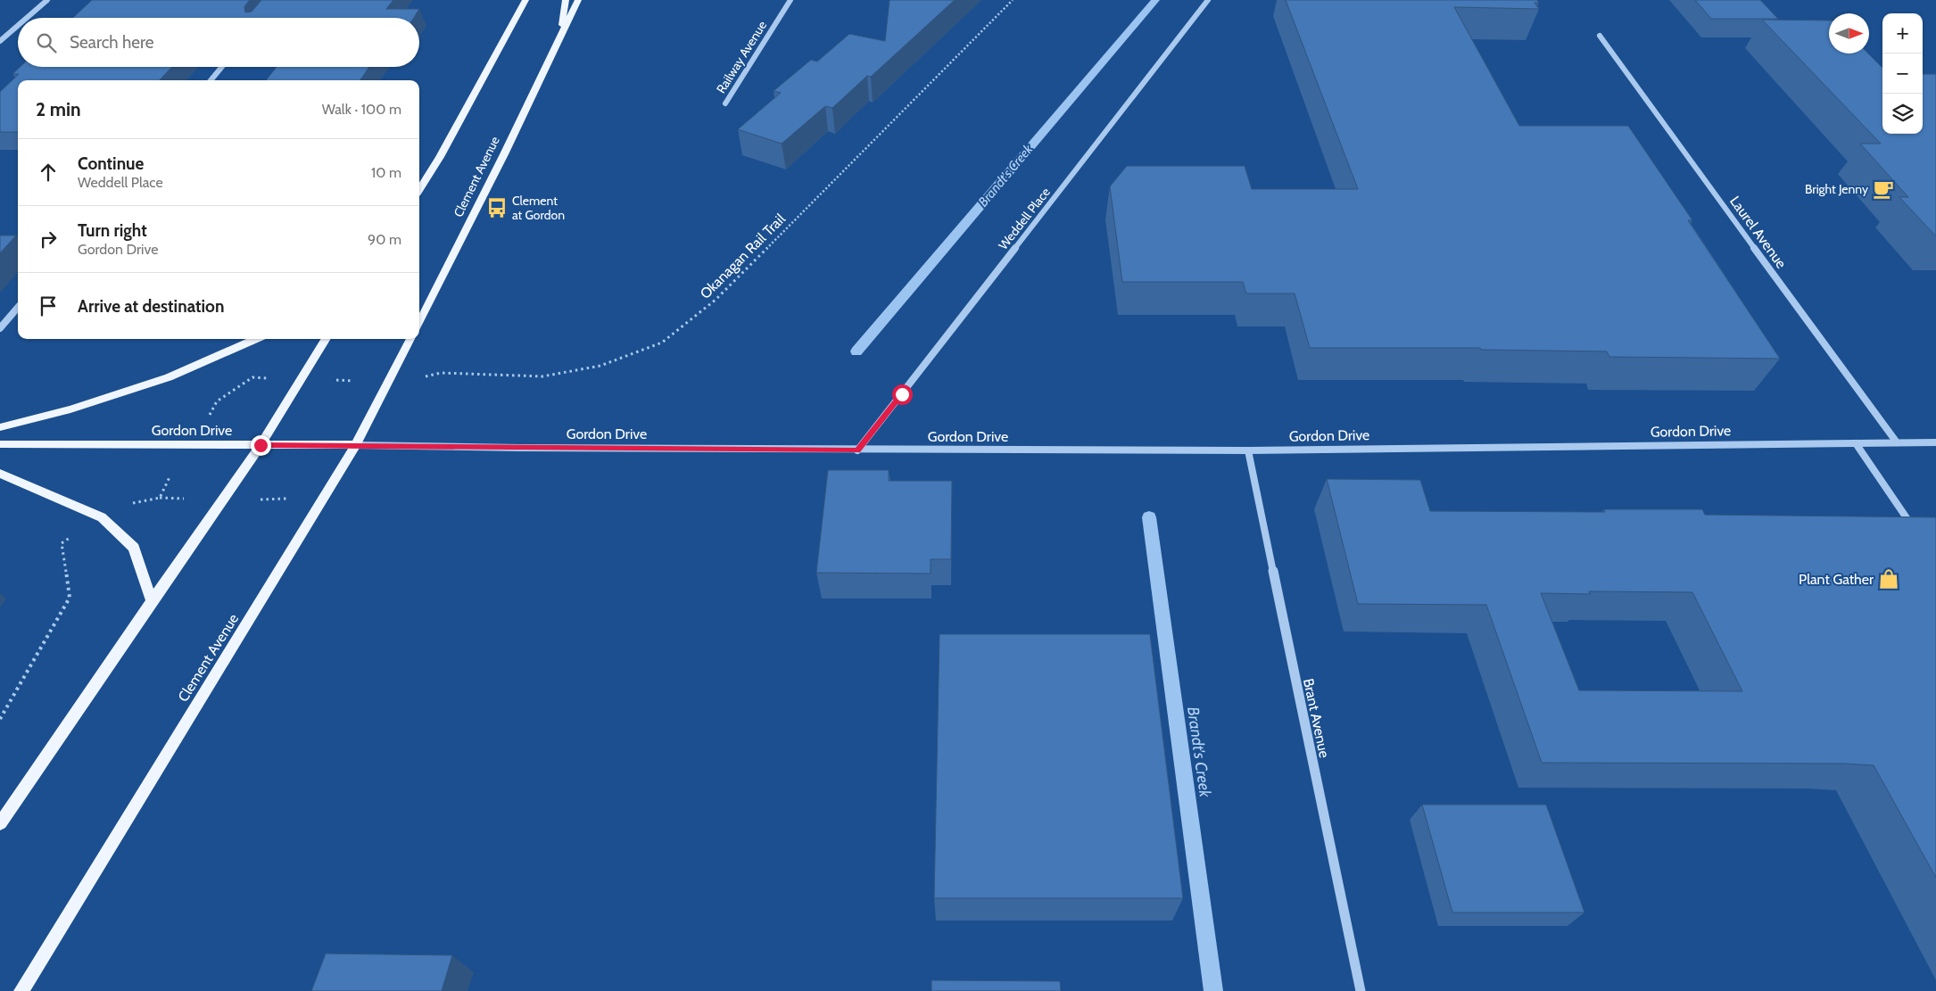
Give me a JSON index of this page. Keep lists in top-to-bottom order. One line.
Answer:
{"streets":{"main road":["Clement Avenue","Gordon Drive"],"street":["Railway Avenue","Weddell Place","Laurel Avenue","Brant Avenue"],"path":["Okanagan Rail Trail"]},"crossings":[["Clement Avenue","Gordon Drive"],["Weddell Place","Gordon Drive"],["Laurel Avenue","Gordon Drive"],["Gordon Drive","Brant Avenue"]],"water":["Brandt's Creek"],"places":{"cafe":["Bright Jenny"],"bus stop":["Clement at Gordon"],"shop":["Plant Gather"]},"north":"right","page":{"map_buttons":["+","−"],"search":"Search here","heading":["2 min","Walk · 100 m"],"list":[["Continue","Weddell Place","10 m"],["Turn right","Gordon Drive","90 m"],"Arrive at destination"]}}
